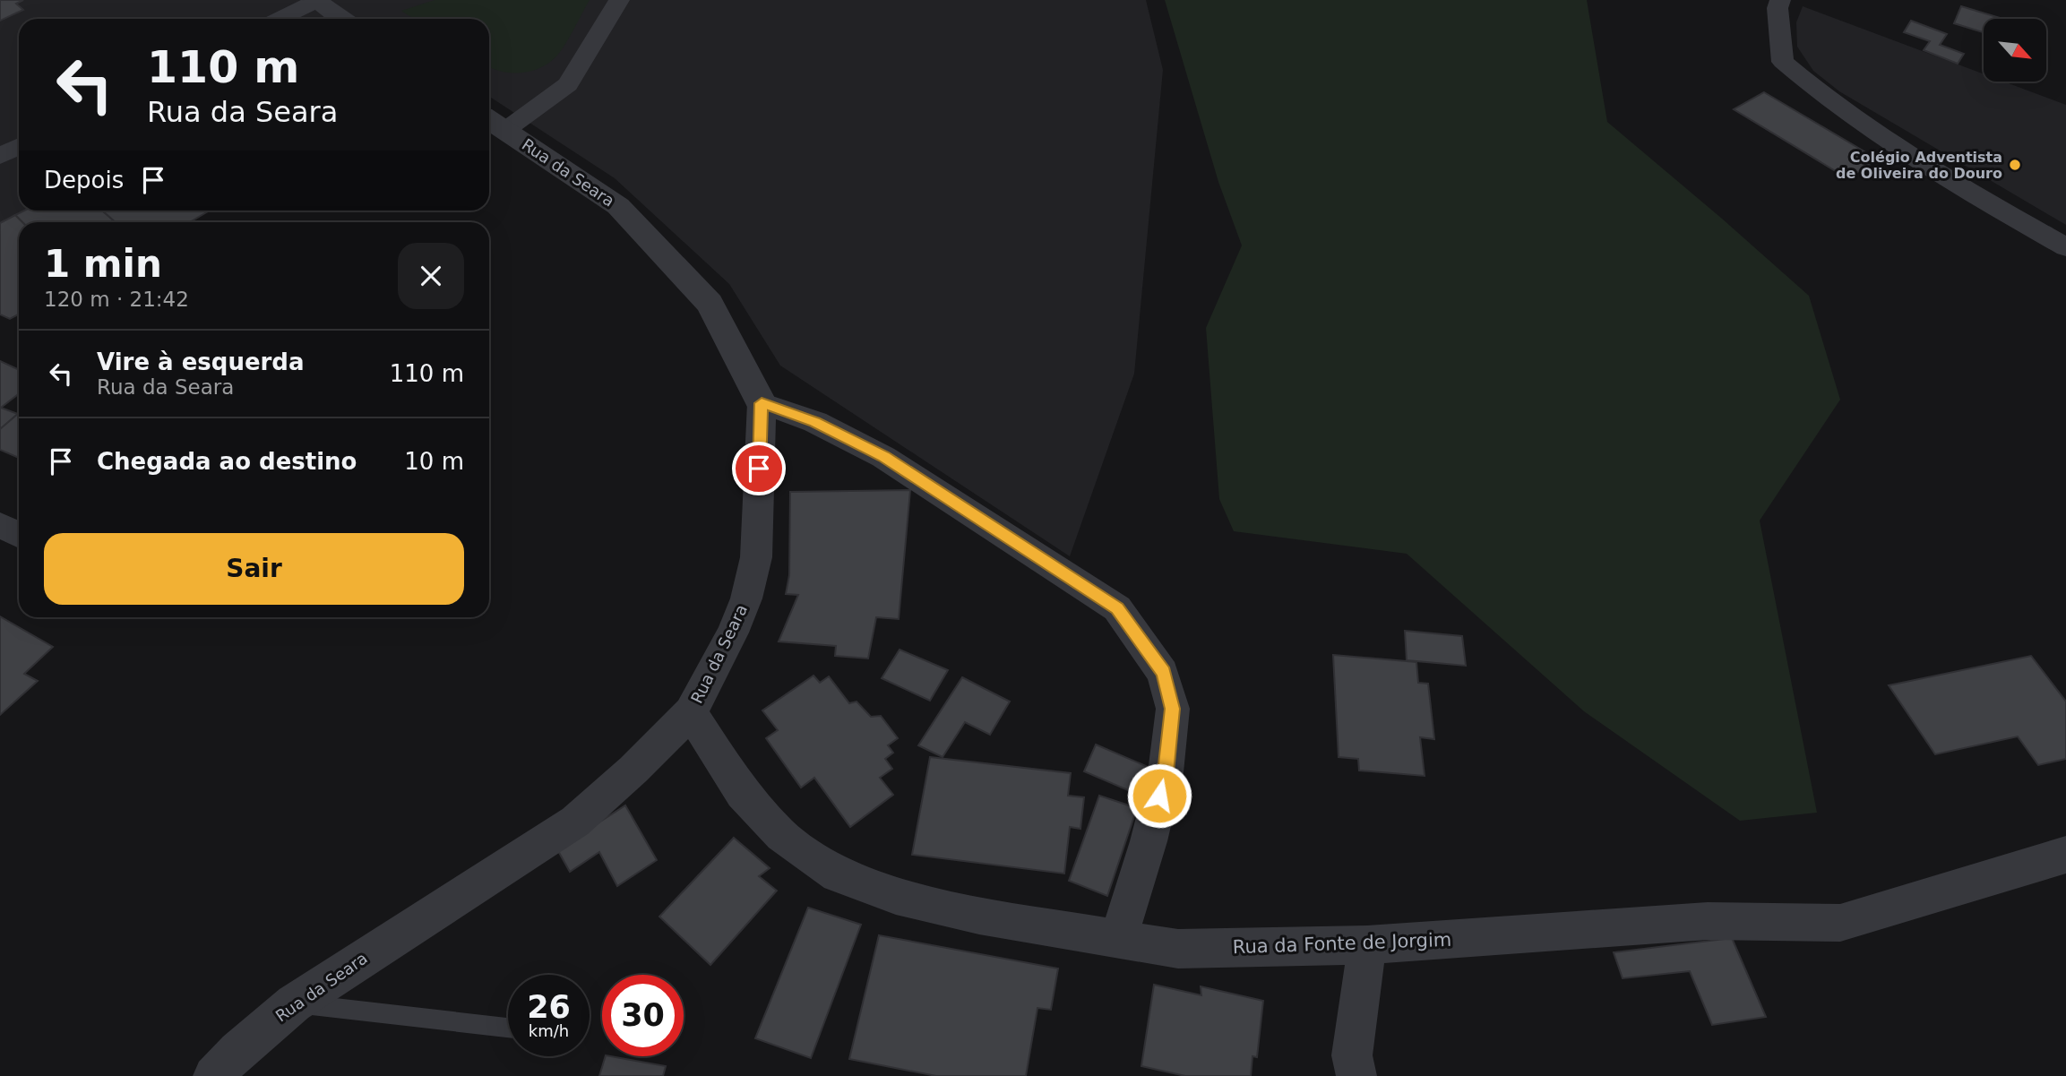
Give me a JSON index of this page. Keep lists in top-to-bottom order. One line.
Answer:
{"streets":{"street":["Rua da Seara","Rua da Fonte de Jorgim"]},"crossings":[["Rua da Seara","Rua da Fonte de Jorgim"]],"places":["Colégio Adventista de Oliveira do Douro"],"north":"bottom right","page":{"turn":["110 m","Rua da Seara"],"then":"Depois","heading":["1 min","120 m · 21:42"],"list":[{"name":"Vire à esquerda","note":"Rua da Seara","value":"110 m"},{"name":"Chegada ao destino","value":"10 m"}],"buttons":"Sair","speed":"26 km/h","limit":"30"}}
